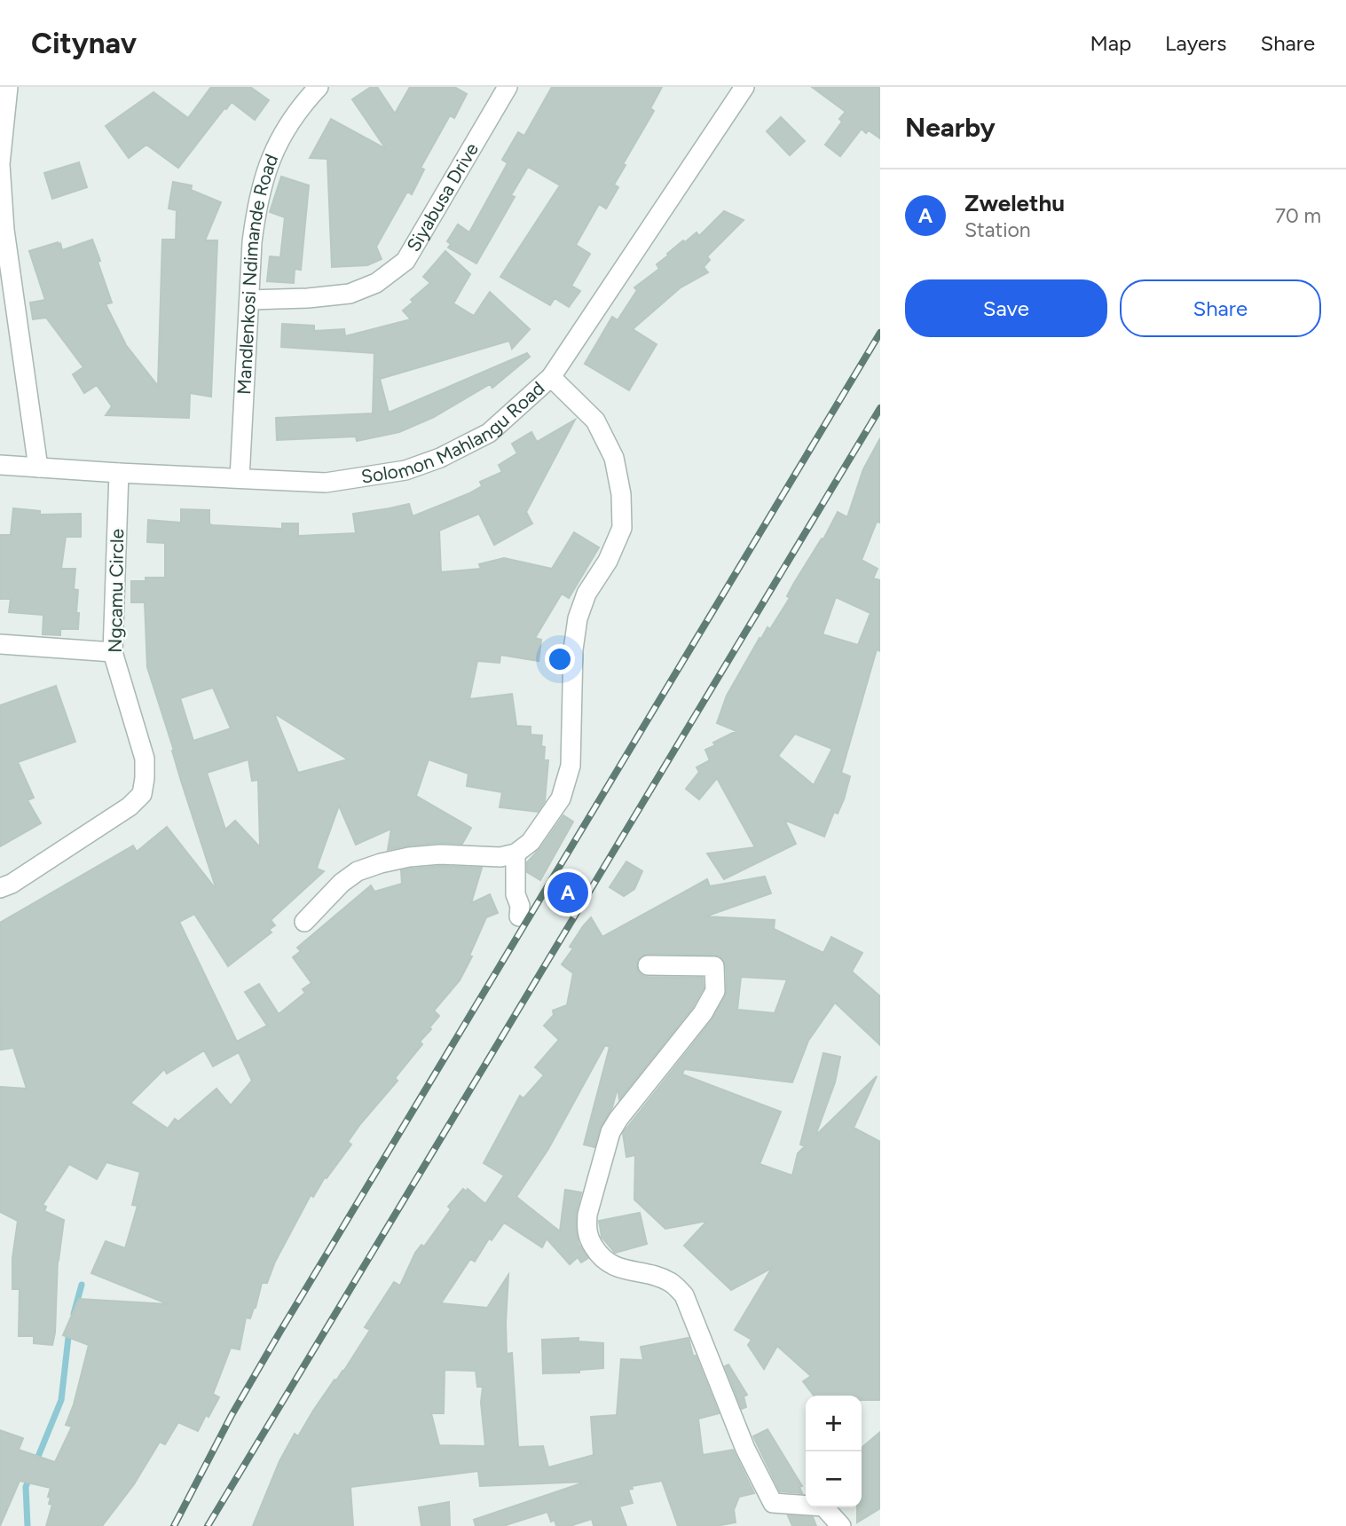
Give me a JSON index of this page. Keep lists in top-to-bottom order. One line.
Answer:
{"streets":{"street":["Siyabusa Drive","Mandlenkosi Ndimande Road","Solomon Mahlangu Road","Ngcamu Circle"]},"crossings":[["Siyabusa Drive","Mandlenkosi Ndimande Road"],["Mandlenkosi Ndimande Road","Solomon Mahlangu Road"],["Solomon Mahlangu Road","Ngcamu Circle"]],"page":{"header":"Citynav","nav":["Map","Layers","Share"],"heading":"Nearby","list":[{"mark":"A","name":"Zwelethu","note":"Station","value":"70 m"}],"buttons":["Save","Share"],"pins":"A","map_buttons":["+","−"]}}
